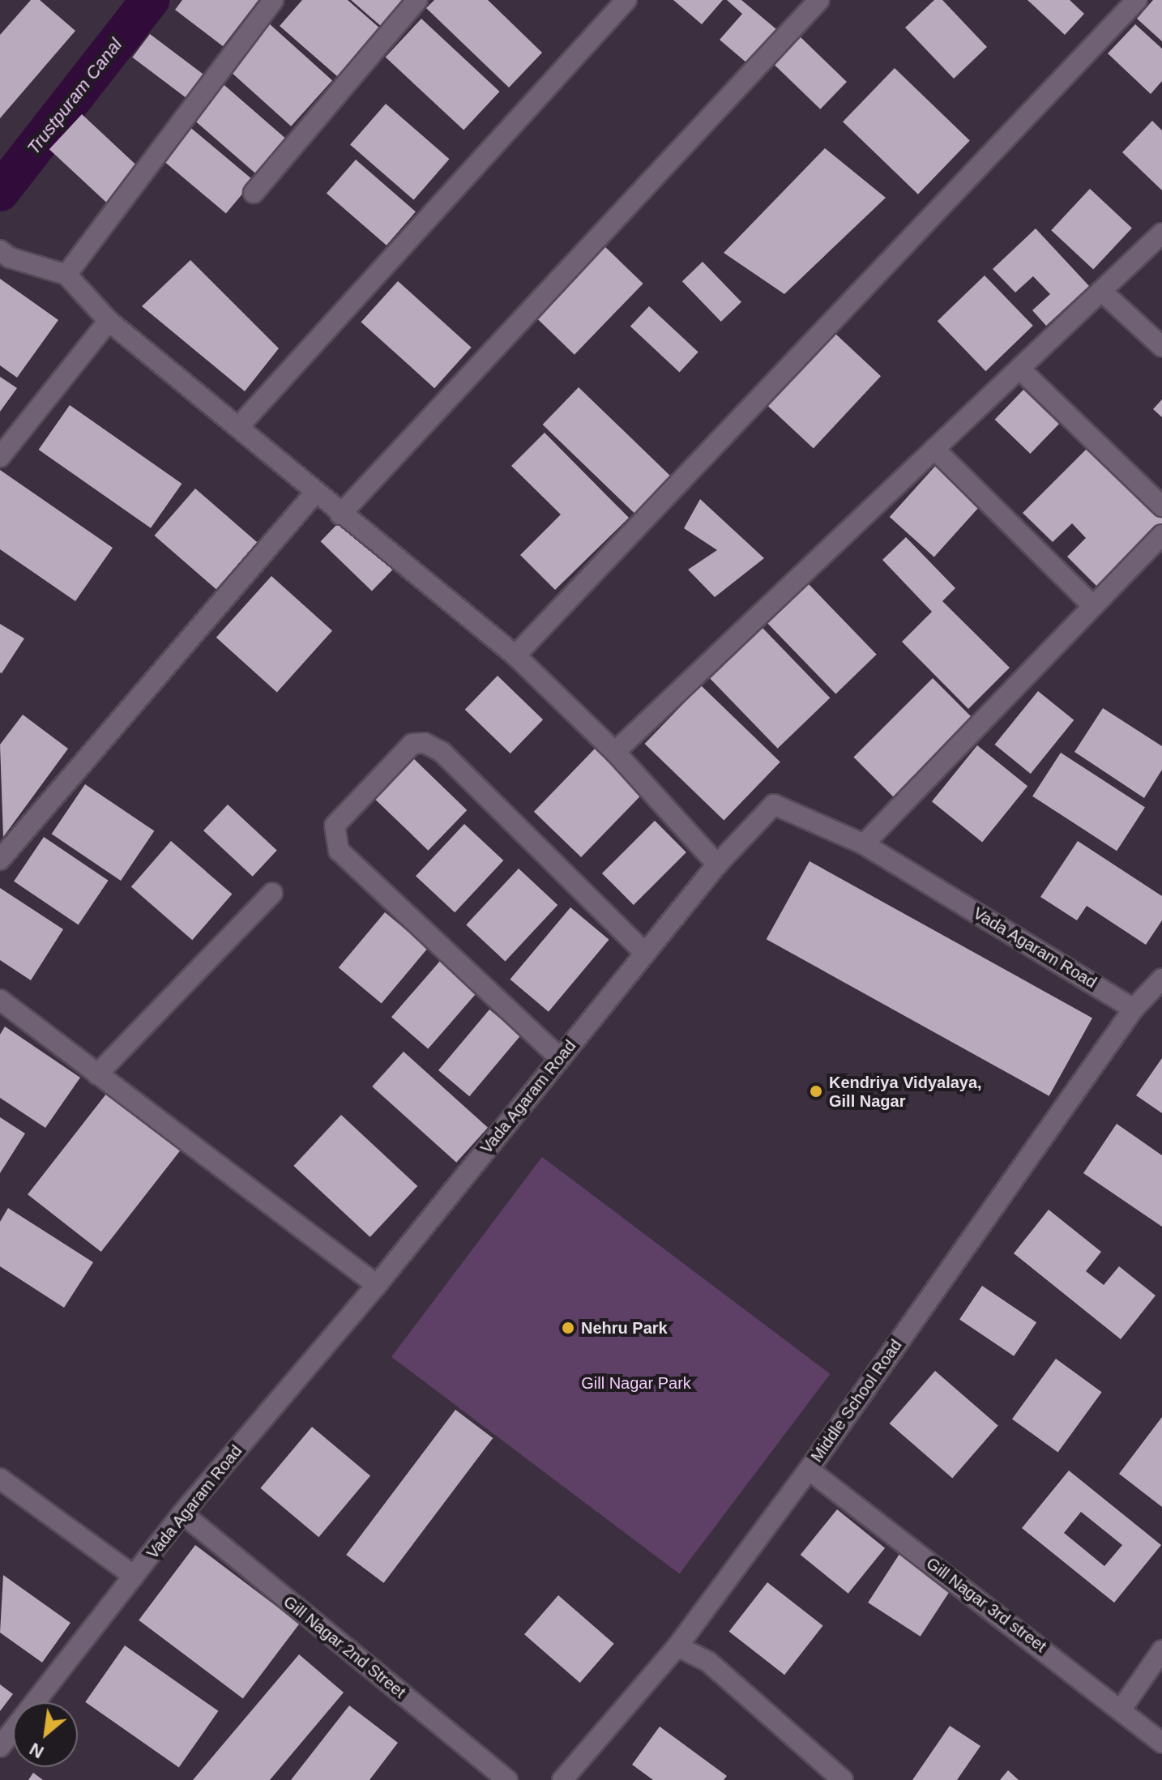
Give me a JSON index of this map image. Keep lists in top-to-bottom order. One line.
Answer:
{"streets":{"street":["Vada Agaram Road","Middle School Road","Gill Nagar 3rd street","Gill Nagar 2nd Street"]},"crossings":[["Vada Agaram Road","Middle School Road"],["Vada Agaram Road","Gill Nagar 2nd Street"],["Middle School Road","Gill Nagar 3rd street"]],"water":["Trustpuram Canal"],"parks":["Gill Nagar Park"],"places":["Kendriya Vidyalaya, Gill Nagar","Nehru Park"],"north":"bottom left"}
